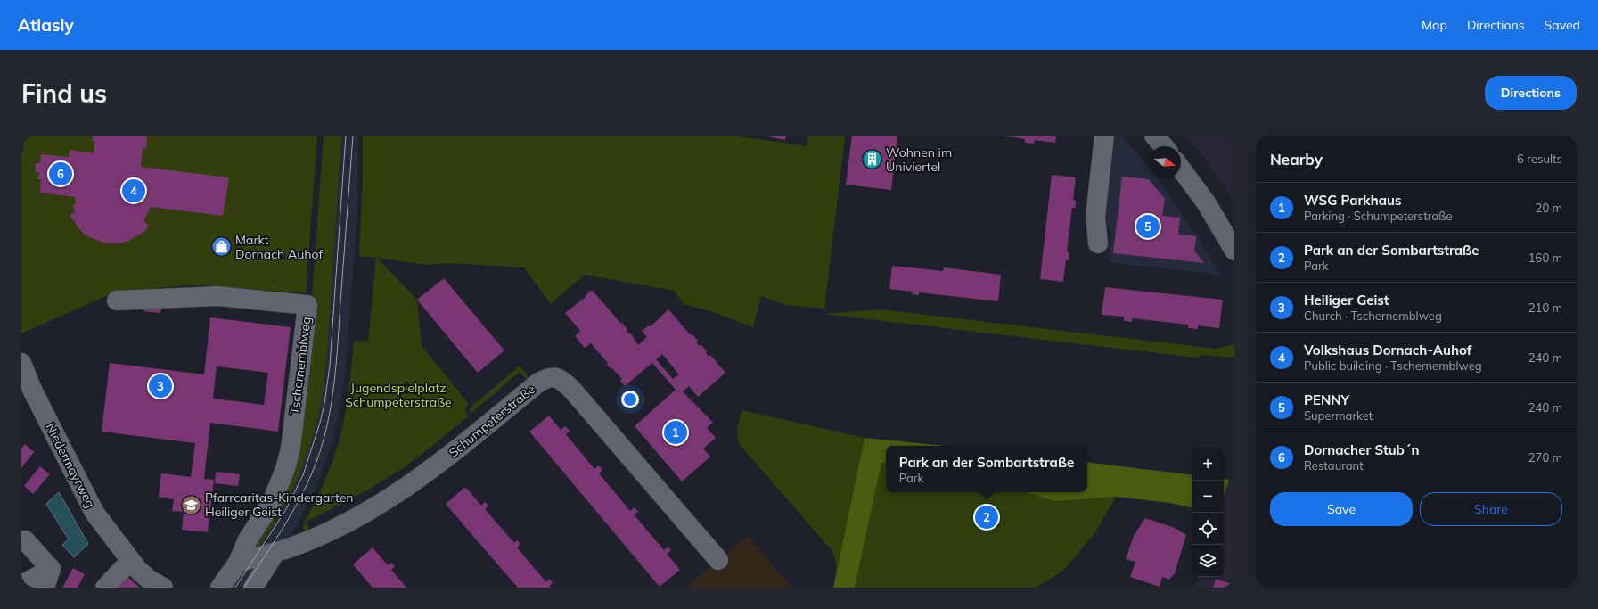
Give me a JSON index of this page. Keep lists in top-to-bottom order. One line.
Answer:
{"streets":{"street":["Tschernemblweg","Schumpeterstraße","Niedermayrweg"]},"crossings":[["Tschernemblweg","Schumpeterstraße"]],"parks":["Jugendspielplatz Schumpeterstraße"],"places":{"building":["Wohnen im Univiertel"],"shop":["Markt Dornach Auhof"],"school or university":["Pfarrcaritas-Kindergarten Heiliger Geist"]},"north":"right","page":{"header":"Atlasly","nav":["Map","Directions","Saved"],"buttons":["Directions",["Save","Share"]],"title":"Find us","heading":["Nearby","6 results"],"pins":["6","4","5","3","1","2"],"list":[{"mark":"1","name":"WSG Parkhaus","note":"Parking · Schumpeterstraße","value":"20 m"},{"mark":"2","name":"Park an der Sombartstraße","note":"Park","value":"160 m"},{"mark":"3","name":"Heiliger Geist","note":"Church · Tschernemblweg","value":"210 m"},{"mark":"4","name":"Volkshaus Dornach-Auhof","note":"Public building · Tschernemblweg","value":"240 m"},{"mark":"5","name":"PENNY","note":"Supermarket","value":"240 m"},{"mark":"6","name":"Dornacher Stub´n","note":"Restaurant","value":"270 m"}],"popup":["Park an der Sombartstraße","Park"],"map_buttons":["+","−"]}}
